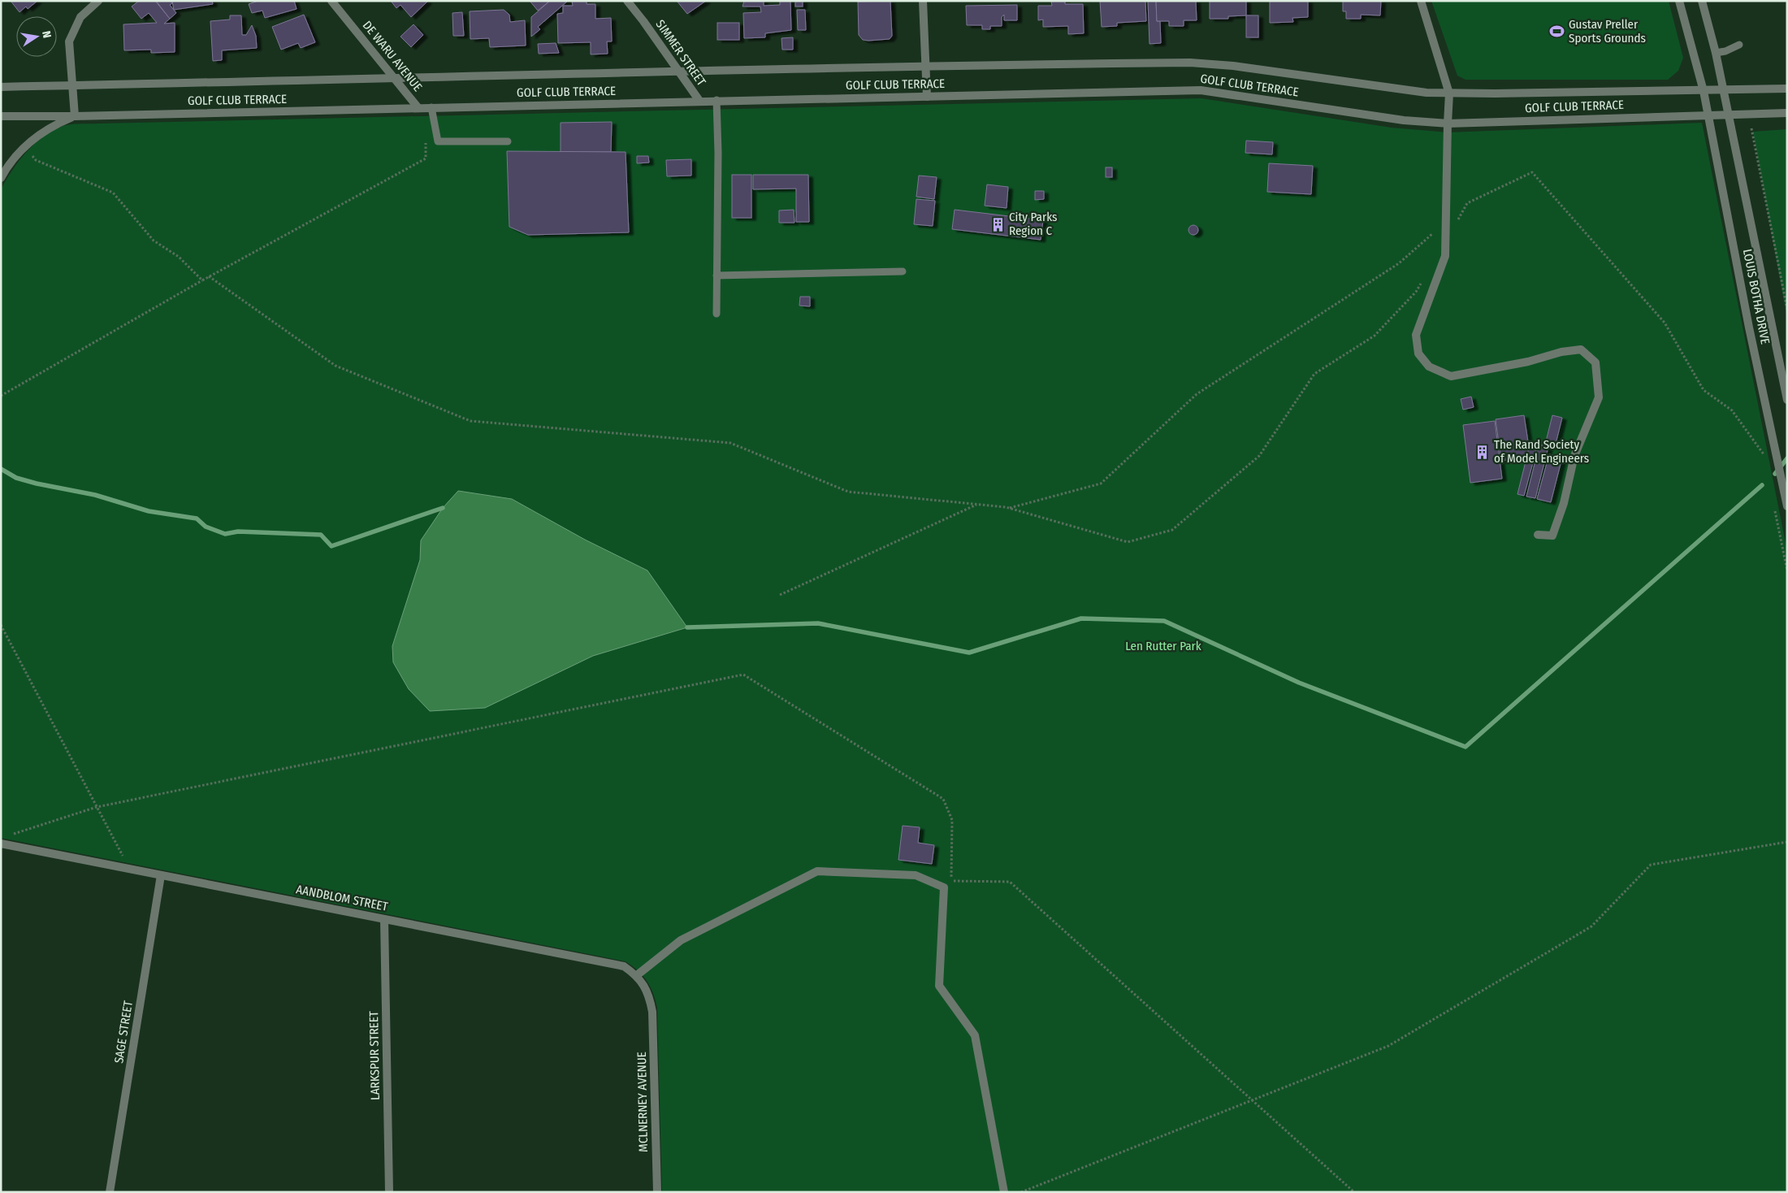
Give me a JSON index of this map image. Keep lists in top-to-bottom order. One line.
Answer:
{"streets":{"street":["SIMMER STREET","DE WARU AVENUE","GOLF CLUB TERRACE","LOUIS BOTHA DRIVE","AANDBLOM STREET","SAGE STREET","LARKSPUR STREET","MCLNERNEY AVENUE"]},"crossings":[["SIMMER STREET","GOLF CLUB TERRACE"],["DE WARU AVENUE","GOLF CLUB TERRACE"],["GOLF CLUB TERRACE","LOUIS BOTHA DRIVE"],["AANDBLOM STREET","SAGE STREET"],["AANDBLOM STREET","LARKSPUR STREET"],["AANDBLOM STREET","MCLNERNEY AVENUE"]],"parks":["Len Rutter Park"],"places":{"sports":["Gustav Preller Sports Grounds"],"building":["City Parks Region C","The Rand Society of Model Engineers"]},"north":"right"}
